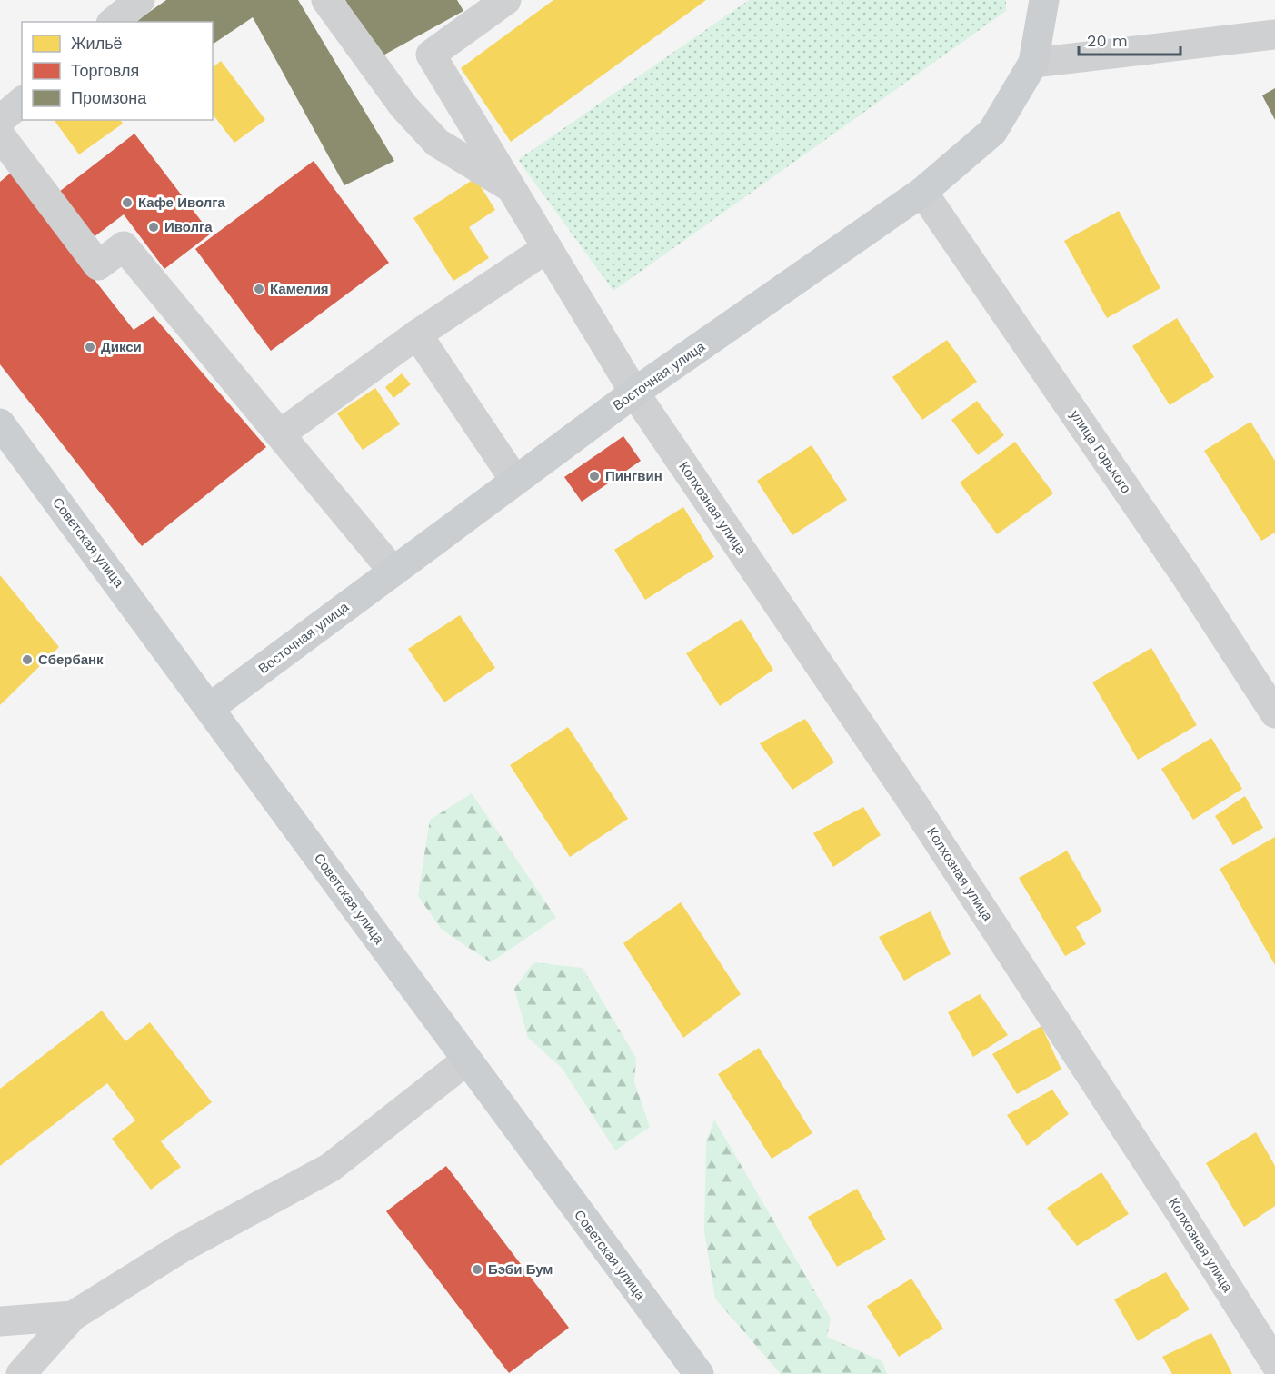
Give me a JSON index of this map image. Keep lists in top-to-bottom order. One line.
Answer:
{"streets":{"main road":["Восточная улица","Советская улица"],"street":["улица Горького","Колхозная улица"]},"crossings":[["Восточная улица","улица Горького"],["Восточная улица","Колхозная улица"],["Восточная улица","Советская улица"]],"places":["Кафе Иволга","Иволга","Камелия","Дикси","Пингвин","Сбербанк","Бэби Бум"],"legend":["Жильё","Торговля","Промзона"],"scale_bar":"20 m"}
